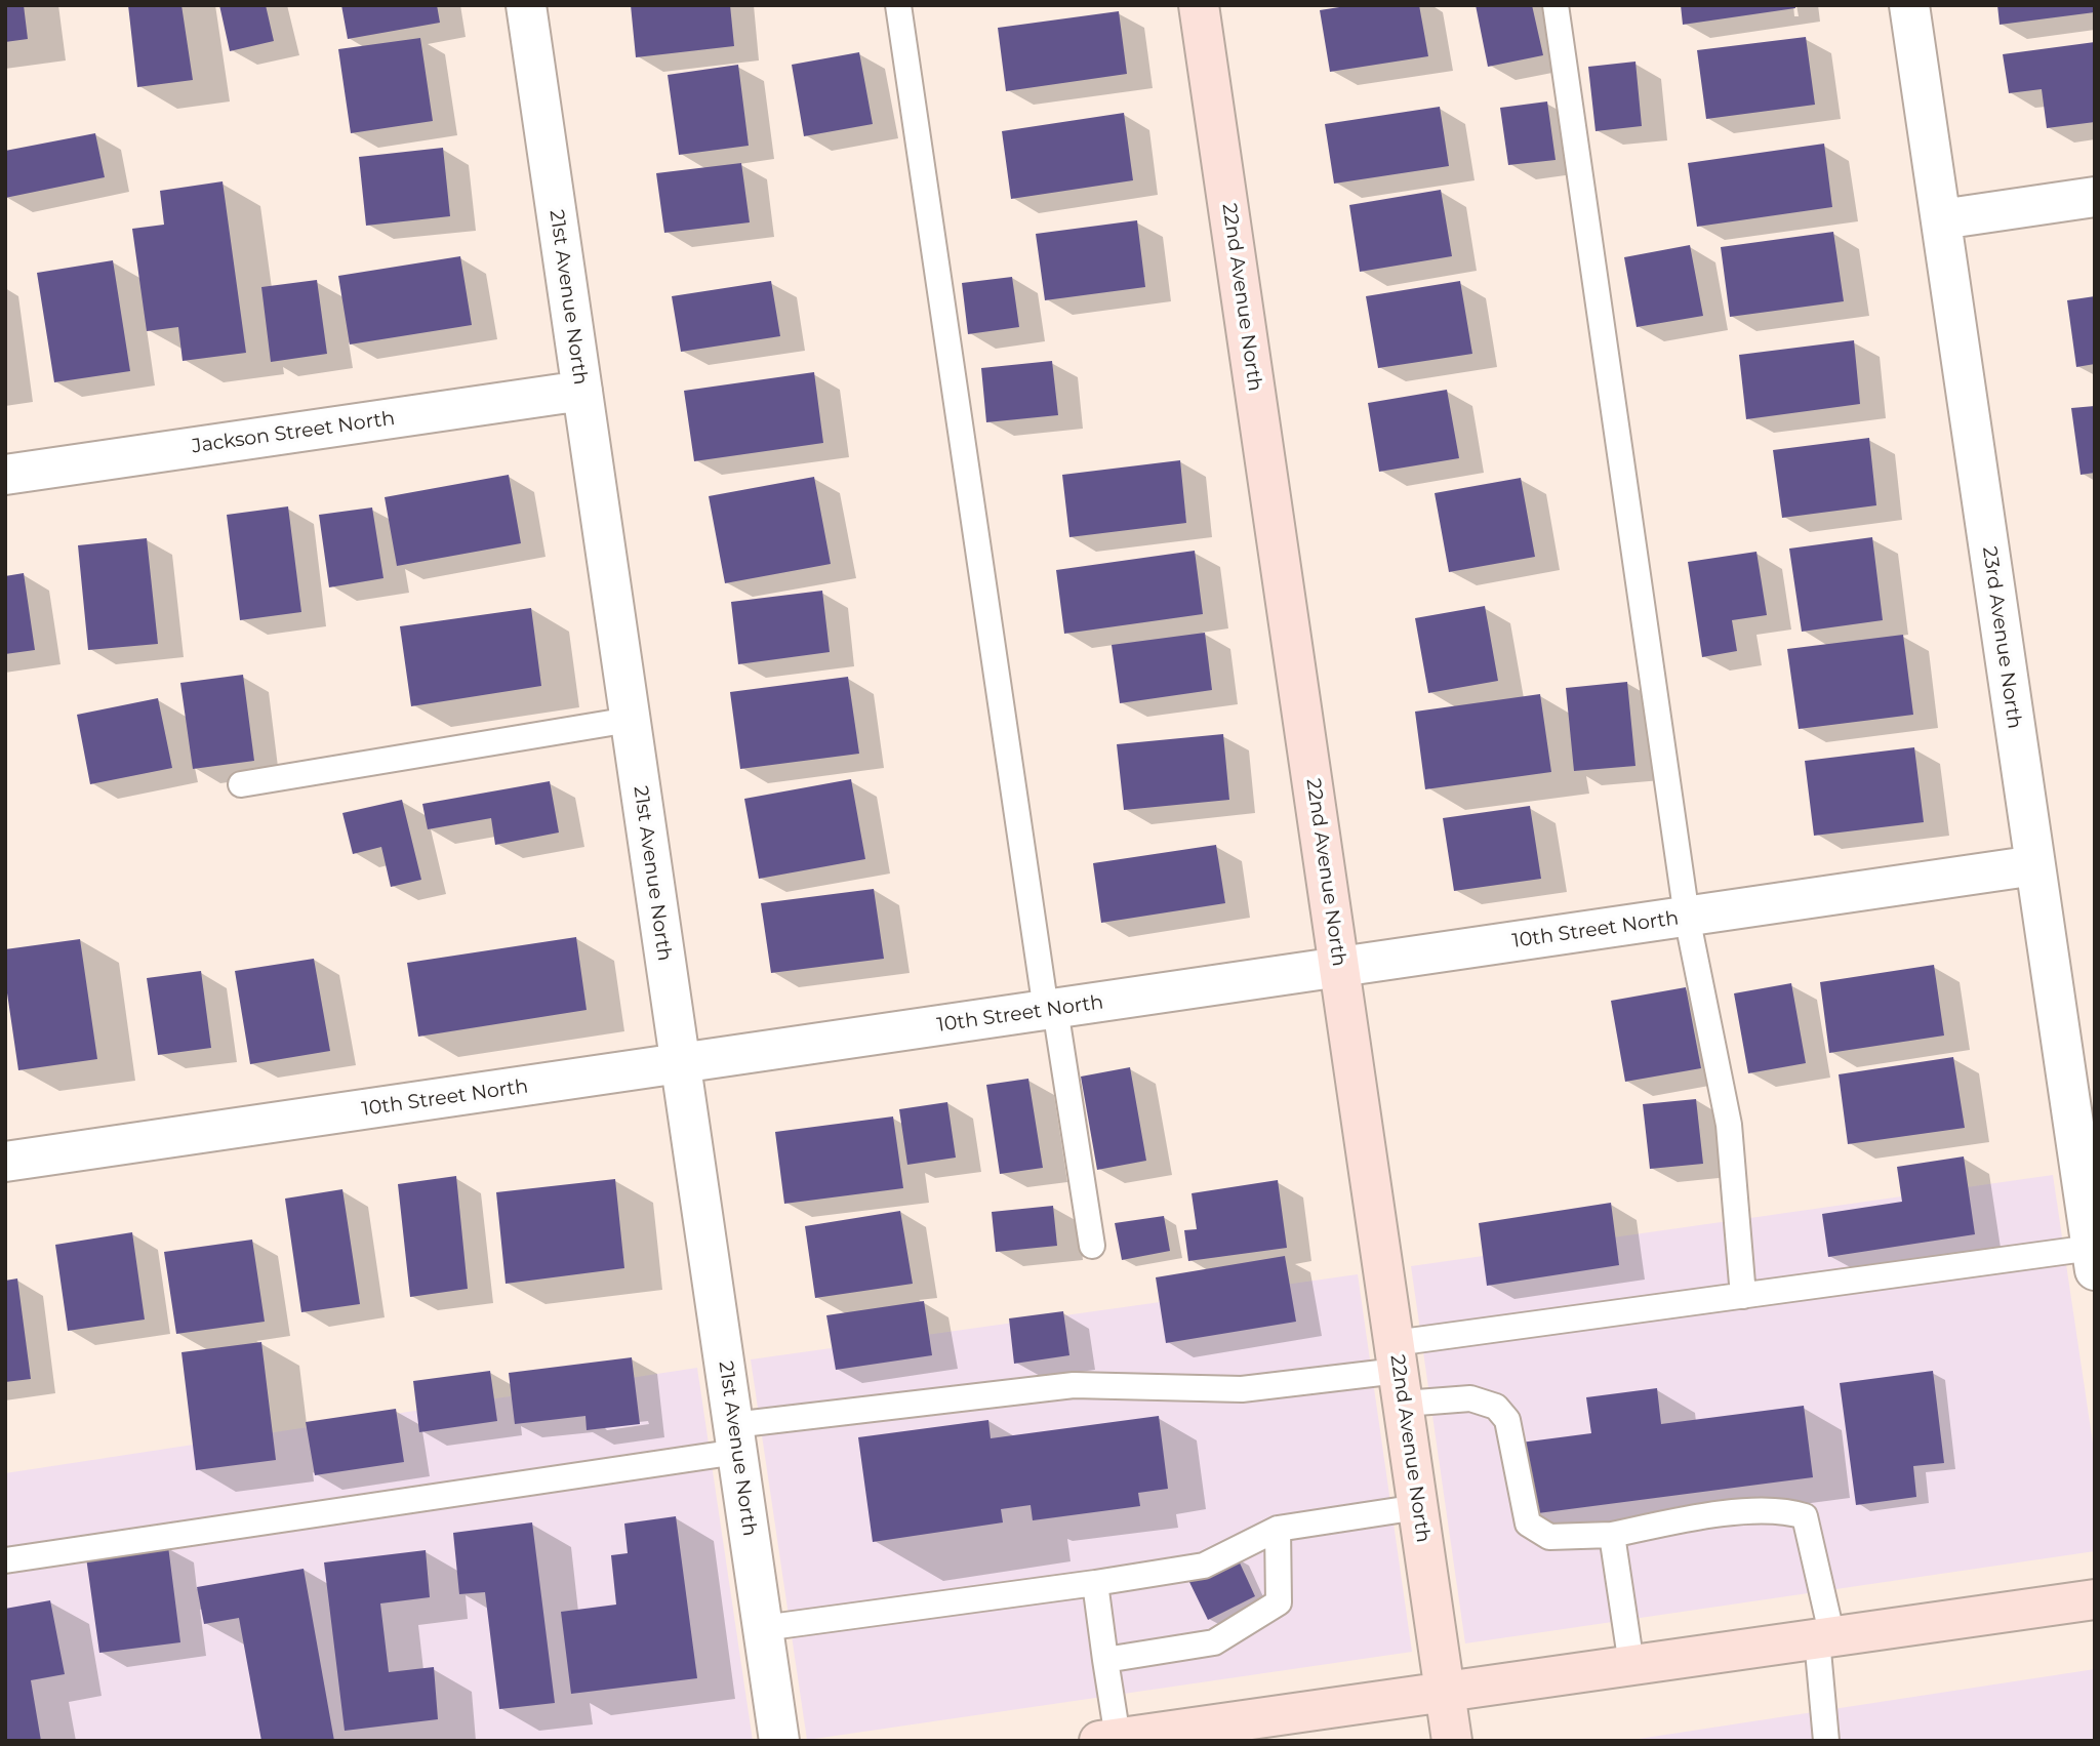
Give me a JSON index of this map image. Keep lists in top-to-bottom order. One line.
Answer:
{"streets":{"main road":["22nd Avenue North"],"street":["21st Avenue North","Jackson Street North","23rd Avenue North","10th Street North"]},"crossings":[["21st Avenue North","Jackson Street North"],["21st Avenue North","10th Street North"],["22nd Avenue North","10th Street North"],["23rd Avenue North","10th Street North"]]}
